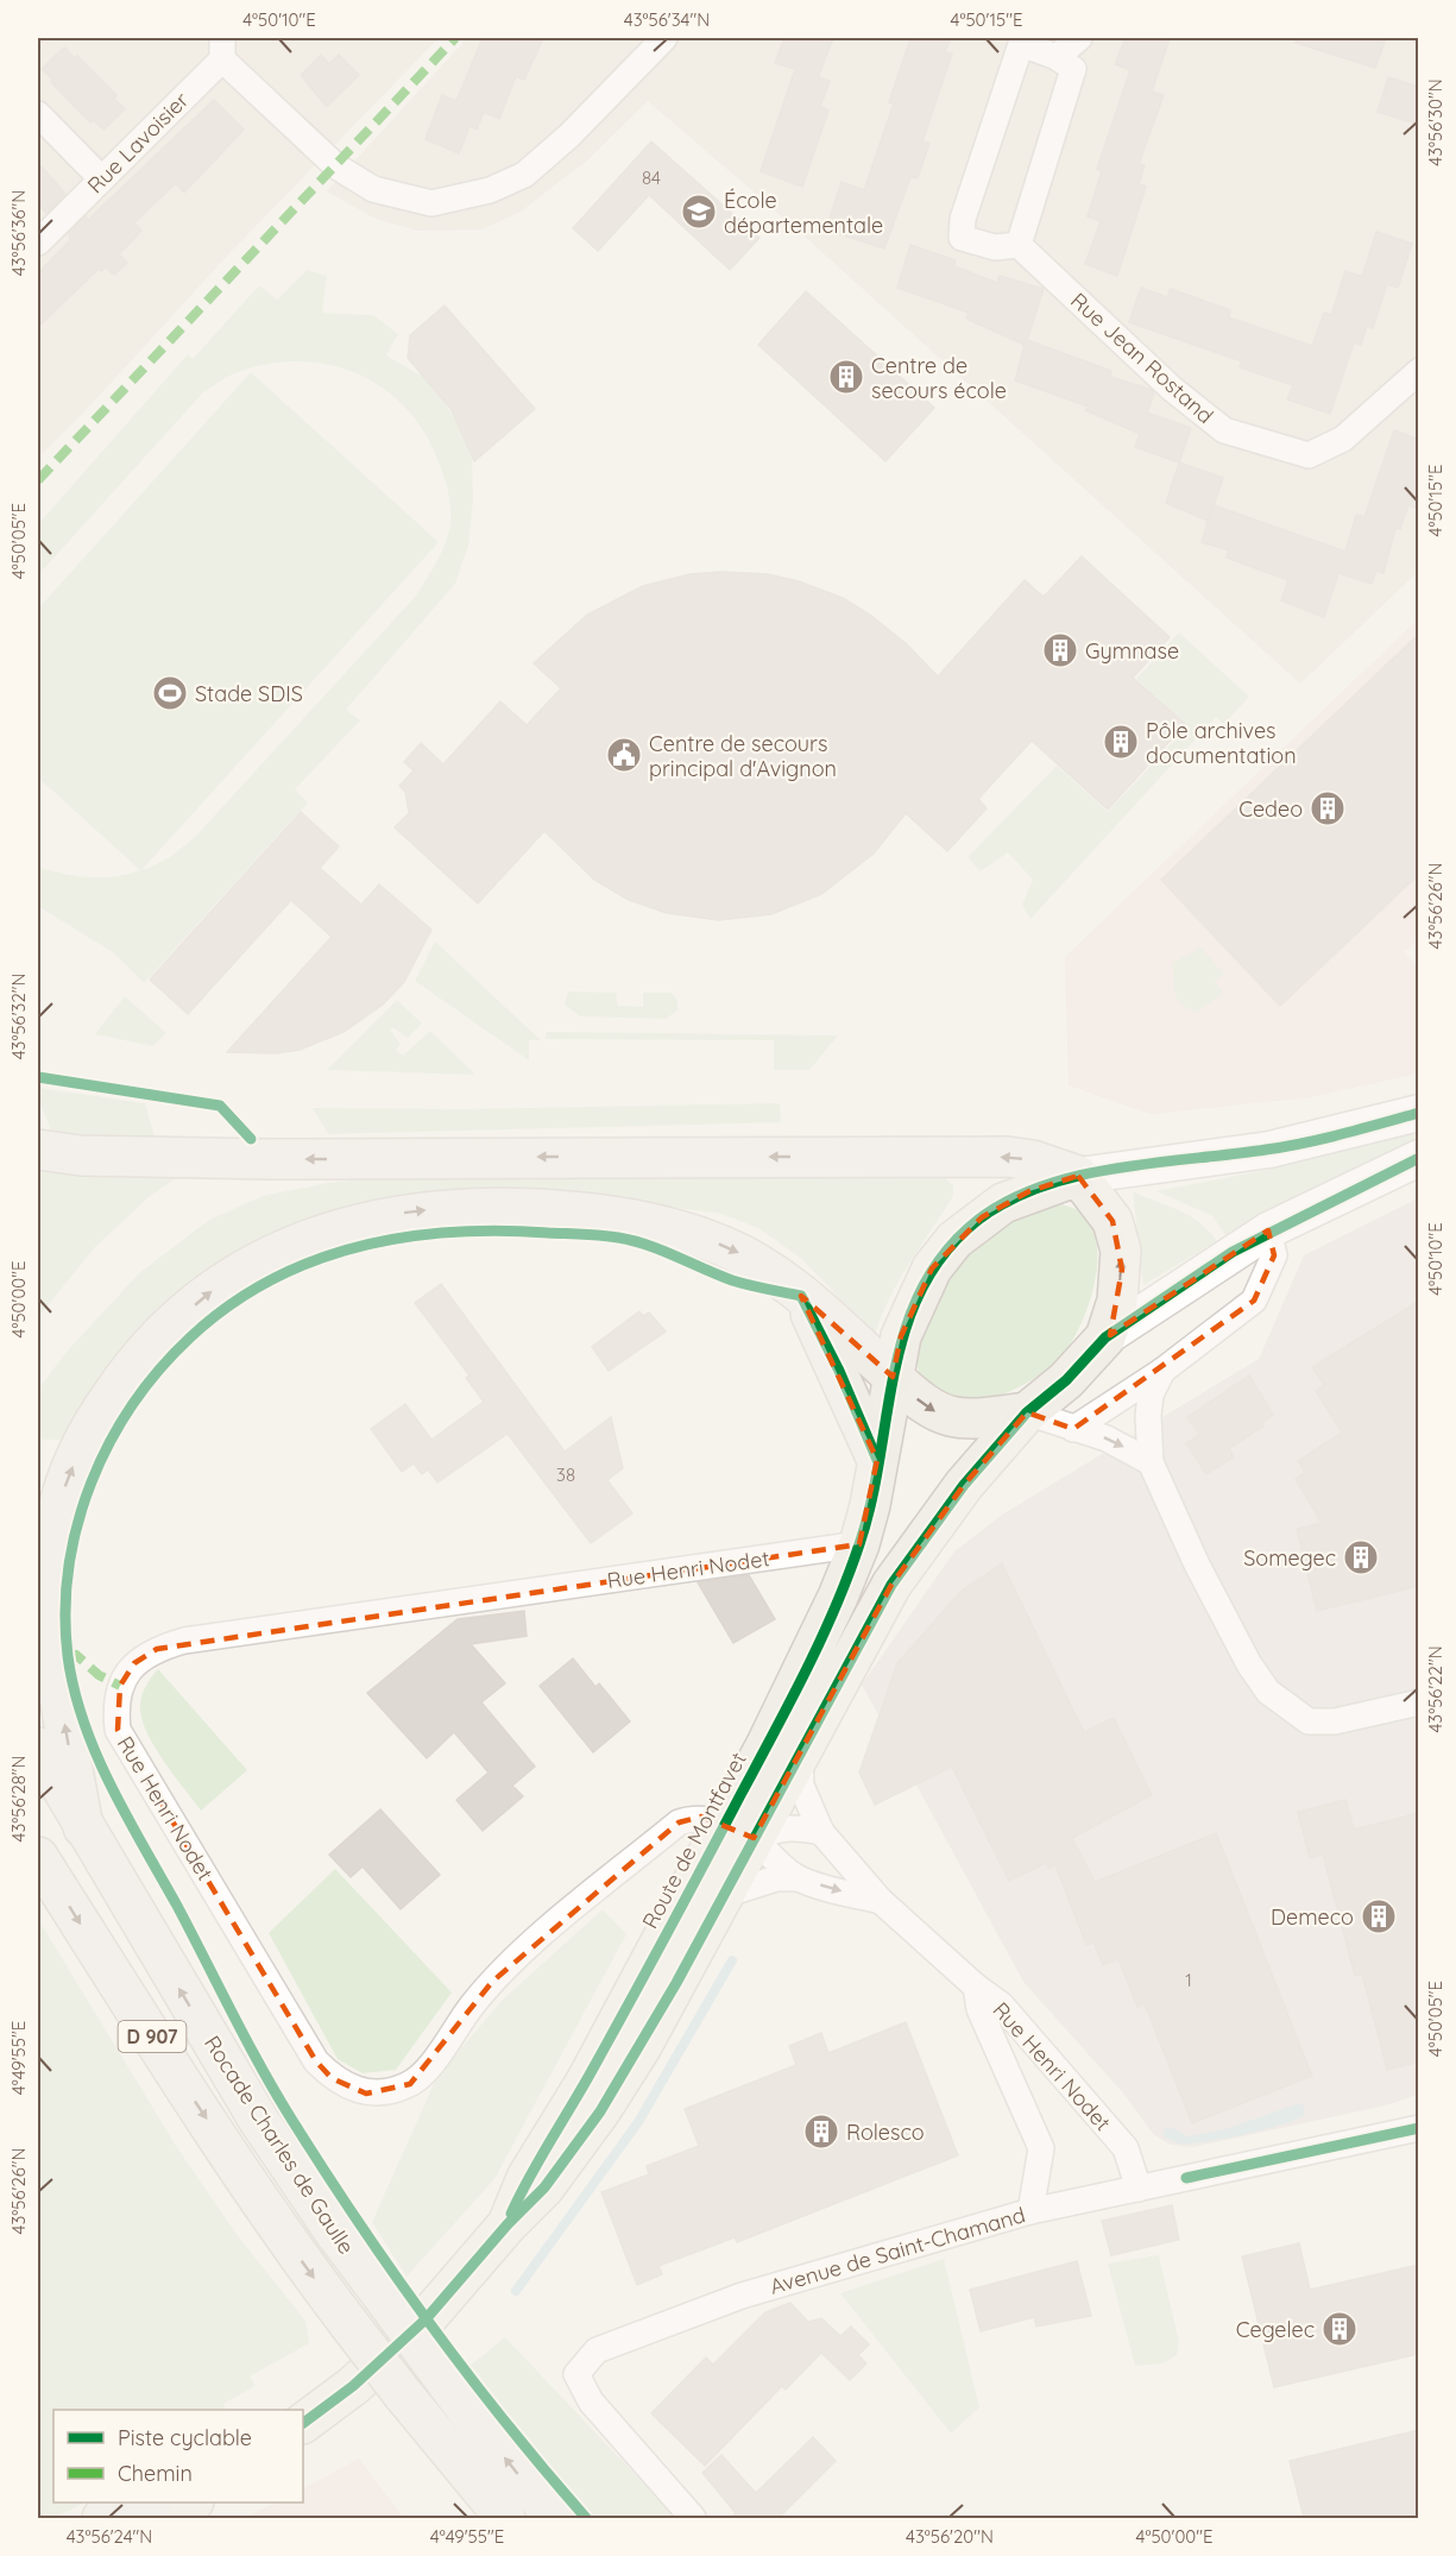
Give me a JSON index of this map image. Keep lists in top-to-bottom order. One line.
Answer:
{"streets":{"highway":["D 907","Rocade Charles de Gaulle"],"main road":["Route de Montfavet"],"street":["Rue Lavoisier","Rue Jean Rostand","Rue Henri Nodet","Avenue de Saint-Chamand"]},"crossings":[["Rue Henri Nodet","Route de Montfavet"],["Rue Henri Nodet","Avenue de Saint-Chamand"]],"places":{"school or university":["École départementale"],"building":["Centre de secours école","Gymnase","Pôle archives documentation","Cedeo","Somegec","Demeco","Rolesco","Cegelec"],"sports":["Stade SDIS"],"public building":["Centre de secours principal d'Avignon"]},"house_numbers":["84","38","1"],"legend":["Piste cyclable","Chemin"],"coordinates":["4°50'10\"E","43°56'34\"N","4°50'15\"E","43°56'30\"N","43°56'36\"N","4°50'05\"E","43°56'26\"N","43°56'32\"N","4°50'00\"E","43°56'22\"N","43°56'28\"N","4°49'55\"E","43°56'24\"N","43°56'20\"N"]}
